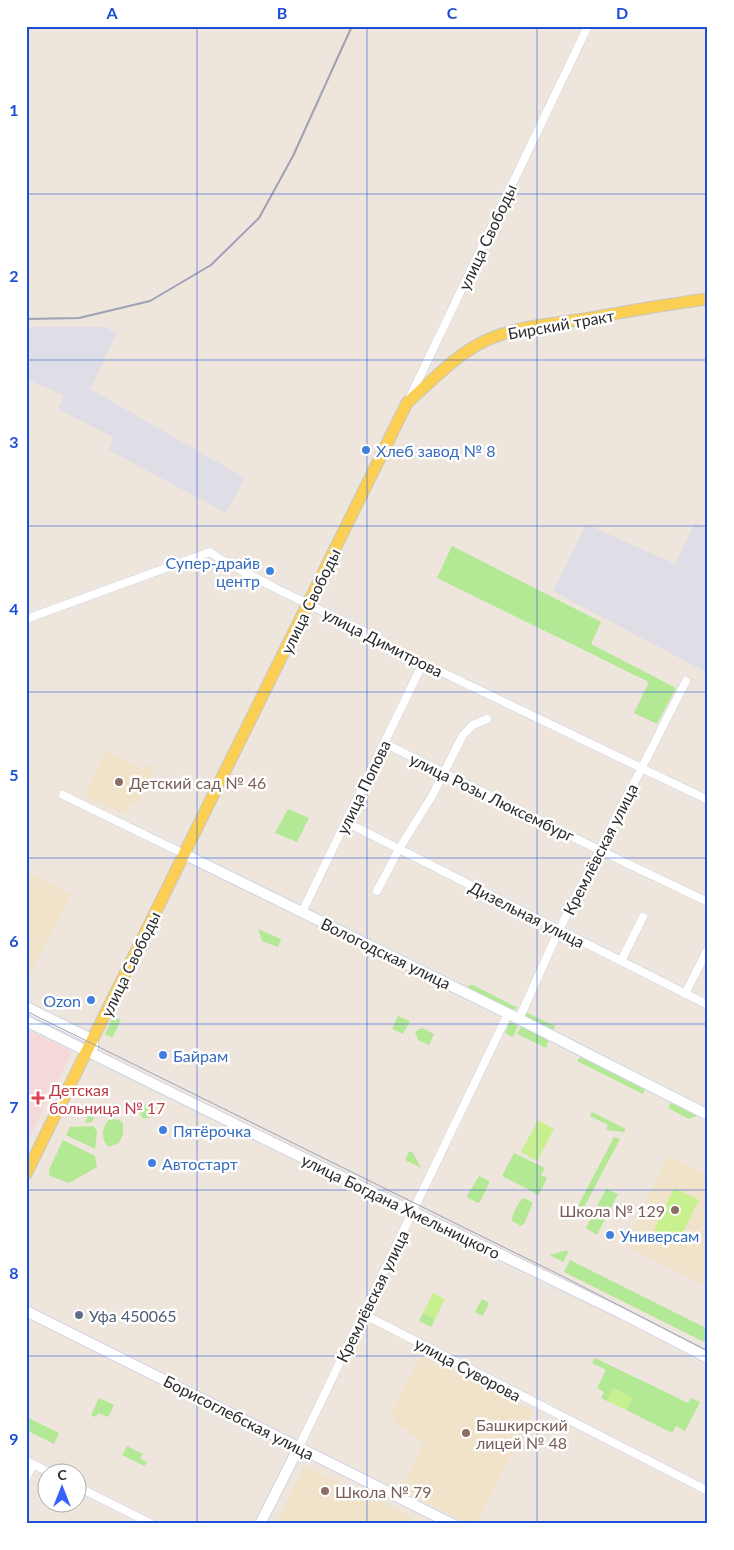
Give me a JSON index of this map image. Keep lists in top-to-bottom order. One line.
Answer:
{"streets":{"main road":["улица Свободы","Бирский тракт","Кремлёвская улица","Вологодская улица","улица Богдана Хмельницкого","Борисоглебская улица"],"street":["улица Димитрова","улица Попова","улица Розы Люксембург","Дизельная улица","улица Суворова"]},"crossings":[["улица Свободы","Бирский тракт"],["улица Свободы","улица Димитрова"],["улица Свободы","Вологодская улица"],["улица Свободы","улица Богдана Хмельницкого"],["улица Димитрова","улица Попова"],["улица Димитрова","Кремлёвская улица"],["улица Попова","улица Розы Люксембург"],["улица Попова","Дизельная улица"],["улица Попова","Вологодская улица"],["улица Розы Люксембург","Кремлёвская улица"],["Кремлёвская улица","Дизельная улица"],["Кремлёвская улица","Вологодская улица"],["Кремлёвская улица","улица Богдана Хмельницкого"],["Кремлёвская улица","улица Суворова"],["Кремлёвская улица","Борисоглебская улица"]],"places":{"other":["Хлеб завод № 8","Супер-драйв центр","Детский сад № 46","Ozon","Байрам","Пятёрочка","Автостарт","Школа № 129","Универсам","Уфа 450065","Башкирский лицей № 48","Школа № 79"],"health":["Детская больница № 17"]},"north":"top","grid":{"columns":["A","B","C","D"],"rows":["1","2","3","4","5","6","7","8","9"]}}
